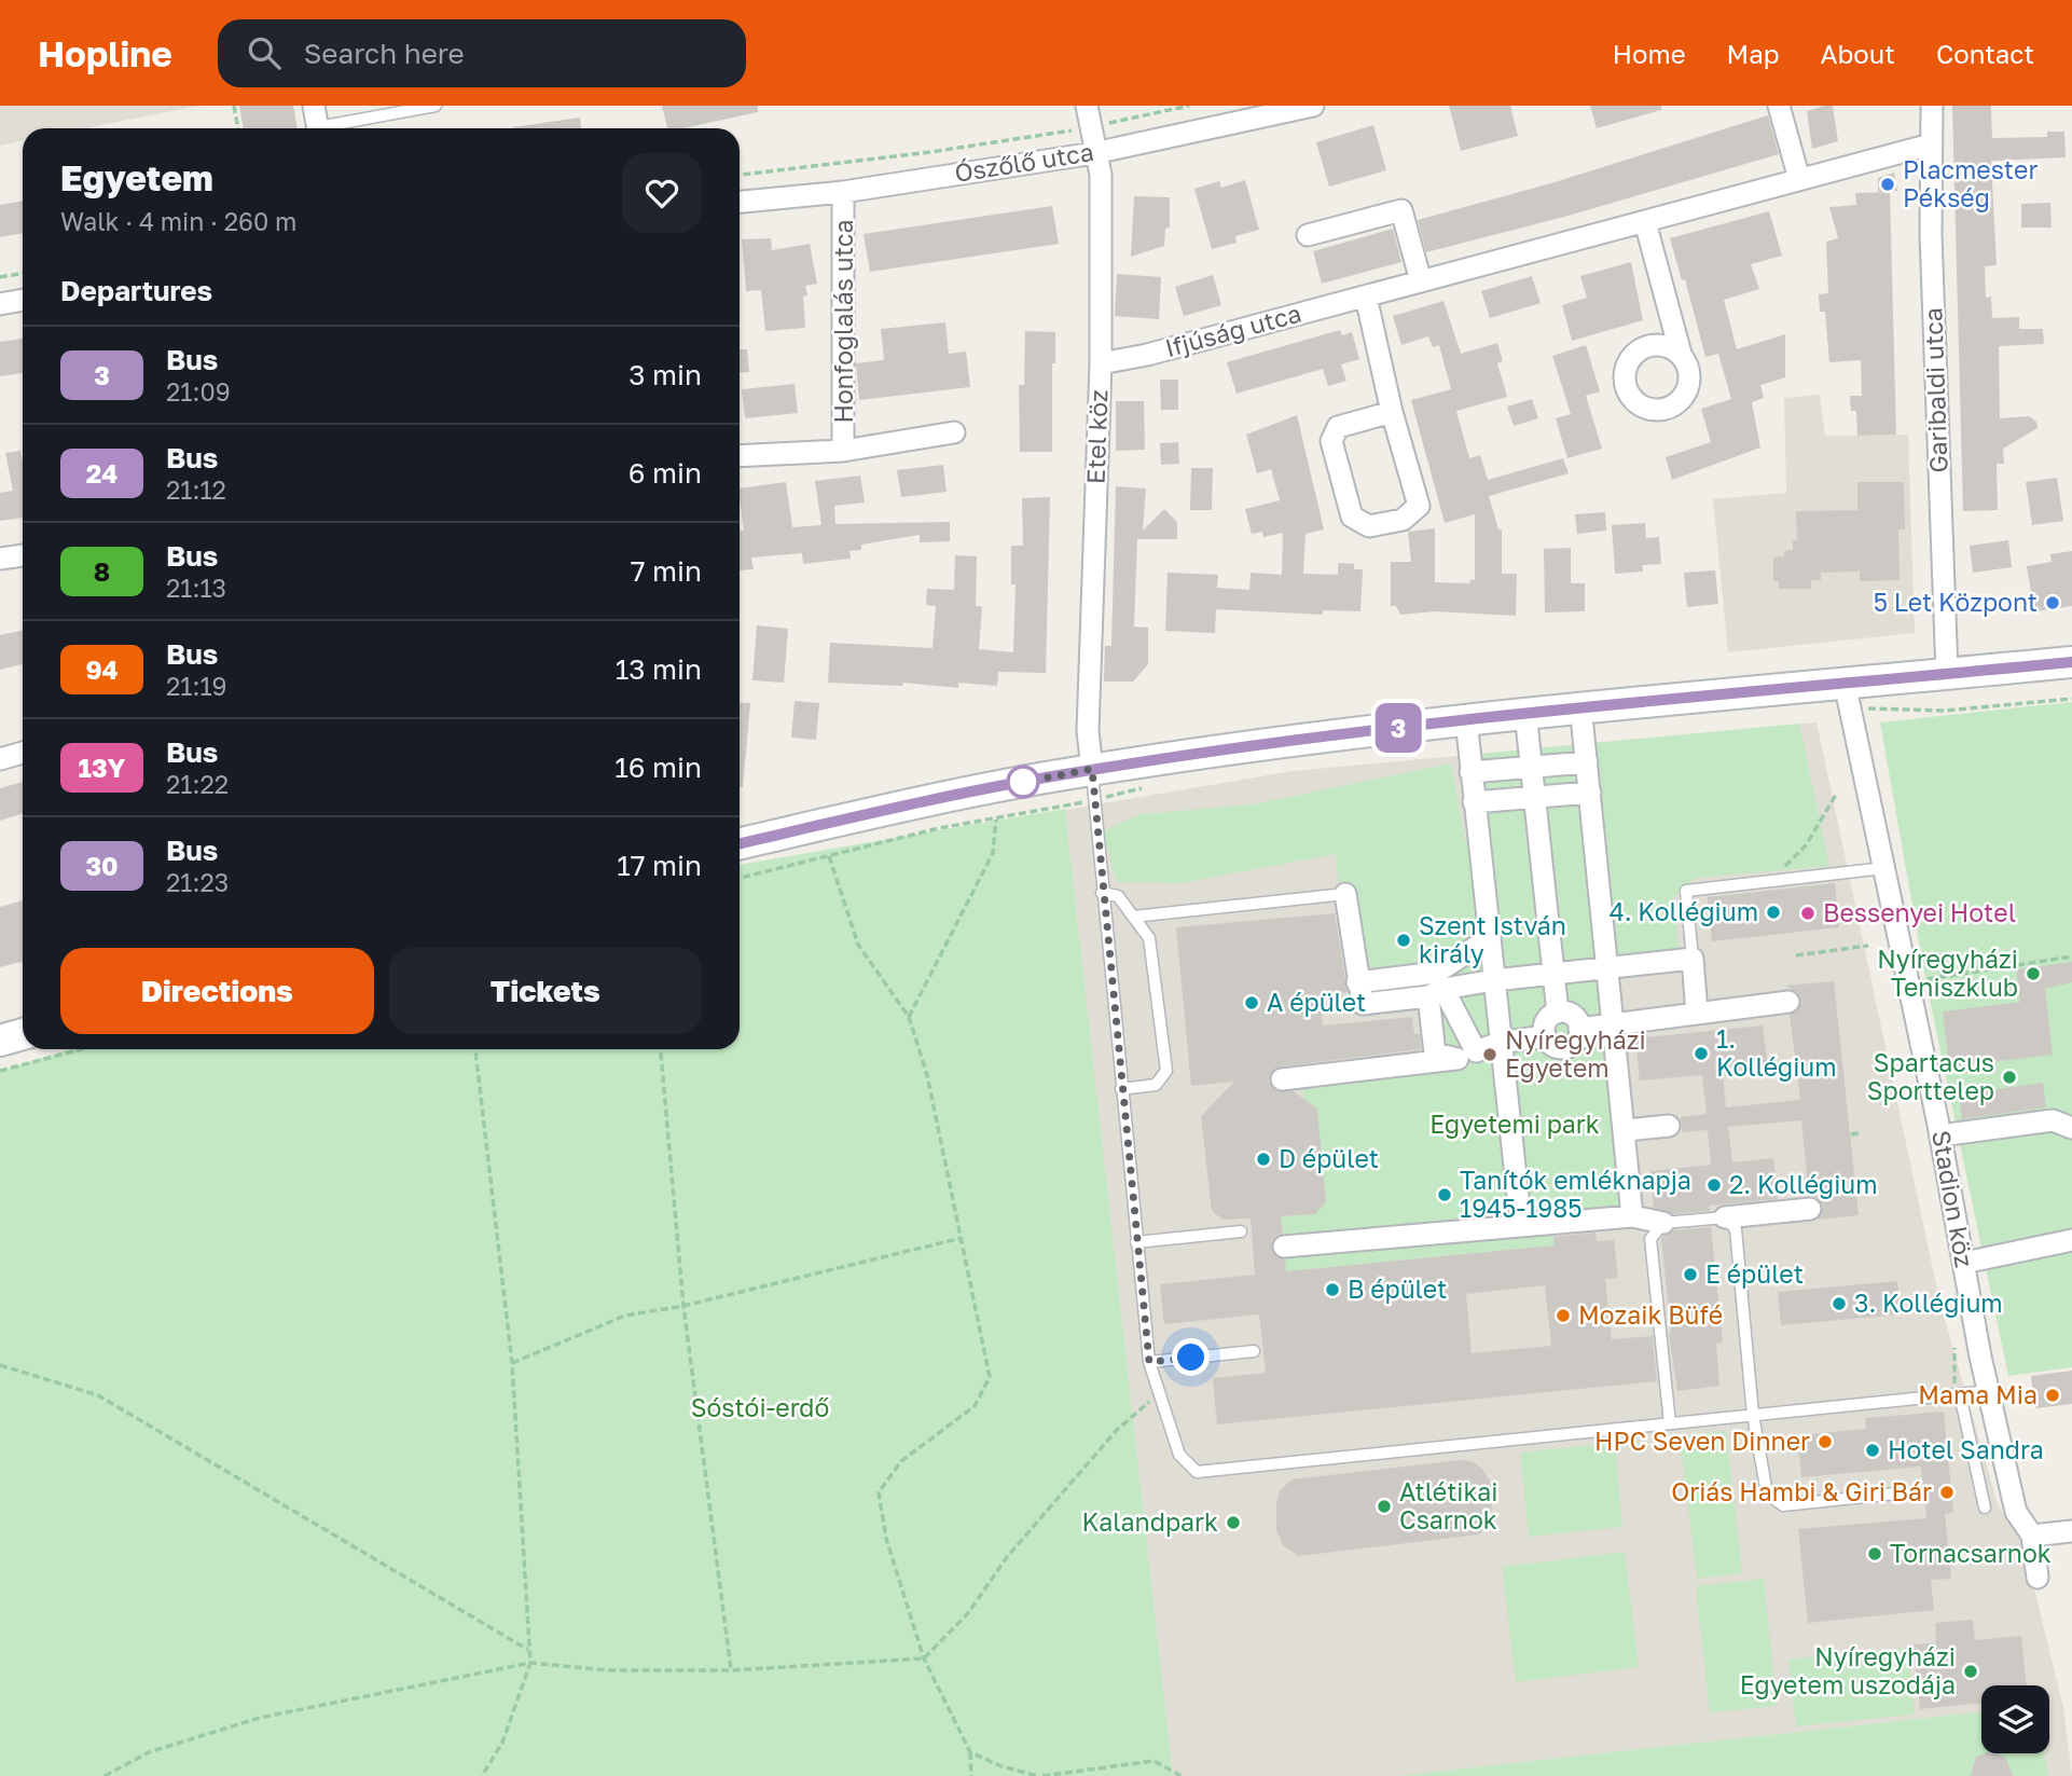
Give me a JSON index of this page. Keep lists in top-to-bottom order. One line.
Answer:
{"streets":{"street":["Ószőlő utca","Honfoglalás utca","Ifjúság utca","Garibaldi utca","Etel köz","Stadion köz"]},"crossings":[["Ószőlő utca","Honfoglalás utca"],["Ószőlő utca","Etel köz"],["Ifjúság utca","Garibaldi utca"],["Ifjúság utca","Etel köz"]],"parks":["Egyetemi park","Sóstói-erdő"],"places":["Placmester Pékség","5 Let Központ","4. Kollégium","Bessenyei Hotel","Szent István király","Nyíregyházi Teniszklub","A épület","1. Kollégium","Nyíregyházi Egyetem","Spartacus Sporttelep","D épület","2. Kollégium","Tanítók emléknapja 1945-1985","E épület","B épület","3. Kollégium","Mozaik Büfé","Mama Mia","HPC Seven Dinner","Hotel Sandra","Oriás Hambi & Giri Bár","Atlétikai Csarnok","Kalandpark","Tornacsarnok","Nyíregyházi Egyetem uszodája"],"lines":["bus line 3"],"page":{"header":"Hopline","search":"Search here","nav":["Home","Map","About","Contact"],"on_map":"3","heading":[["Egyetem","Walk · 4 min · 260 m"],"Departures"],"list":[{"mark":"3","name":"Bus","note":"21:09","value":"3 min"},{"mark":"24","name":"Bus","note":"21:12","value":"6 min"},{"mark":"8","name":"Bus","note":"21:13","value":"7 min"},{"mark":"94","name":"Bus","note":"21:19","value":"13 min"},{"mark":"13Y","name":"Bus","note":"21:22","value":"16 min"},{"mark":"30","name":"Bus","note":"21:23","value":"17 min"}],"buttons":["Directions","Tickets"]}}
